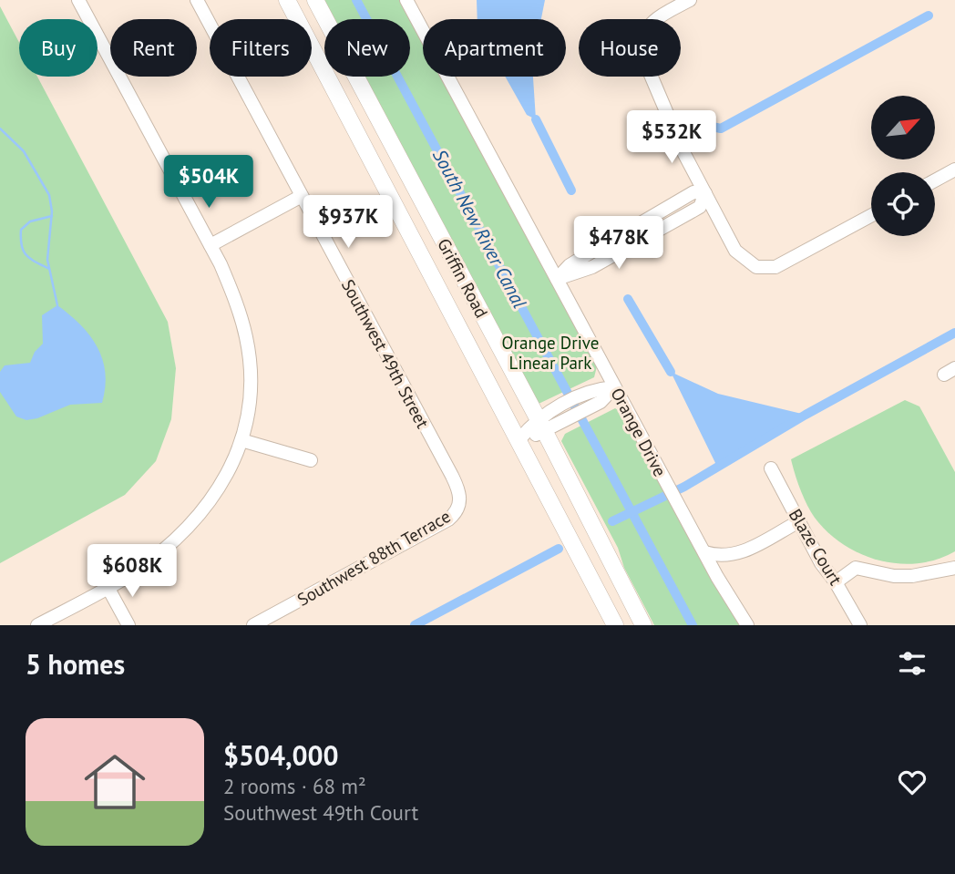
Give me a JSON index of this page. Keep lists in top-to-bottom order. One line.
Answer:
{"streets":{"main road":["Griffin Road"],"street":["Southwest 49th Street","Orange Drive","Blaze Court","Southwest 88th Terrace"]},"crossings":[["Southwest 49th Street","Southwest 88th Terrace"]],"water":["South New River Canal"],"parks":["Orange Drive Linear Park"],"north":"top right","page":{"chip":["Buy","Rent","Filters","New","Apartment","House"],"price":["$532K","$504K","$937K","$478K","$608K"],"heading":"5 homes","list":[{"name":"$504,000","note":"2 rooms · 68 m² · Southwest 49th Court"}]}}
